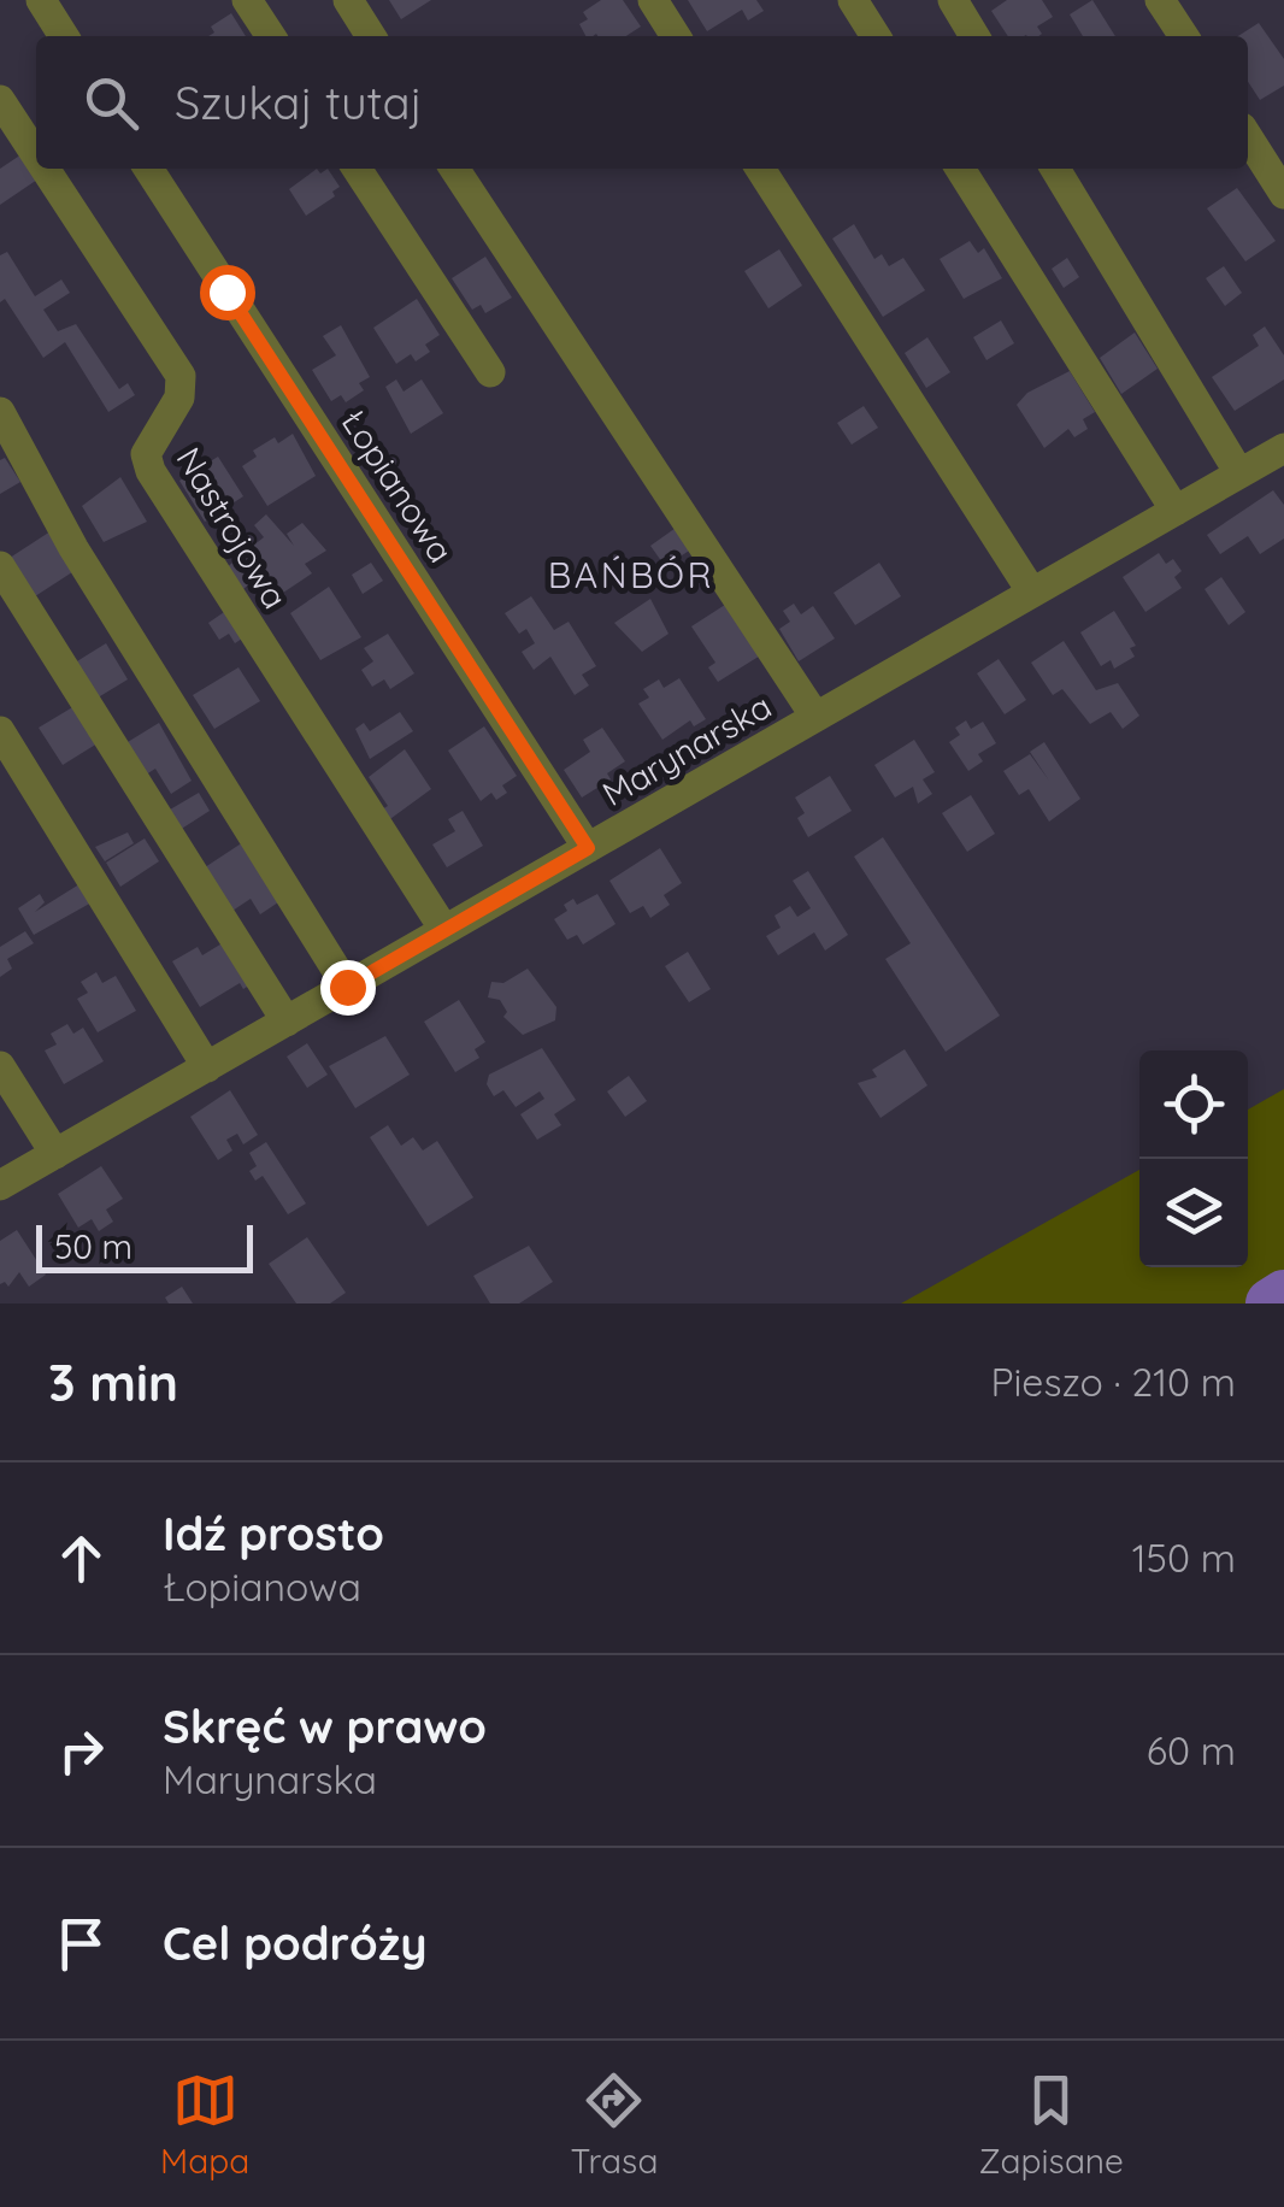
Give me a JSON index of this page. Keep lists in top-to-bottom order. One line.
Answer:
{"streets":{"street":["Łopianowa","Nastrojowa","Marynarska"]},"crossings":[["Łopianowa","Marynarska"],["Nastrojowa","Marynarska"]],"districts":["BAŃBÓR"],"scale_bar":"50 m","page":{"search":"Szukaj tutaj","scale":"50 m","heading":["3 min","Pieszo · 210 m"],"list":[["Idź prosto","Łopianowa","150 m"],["Skręć w prawo","Marynarska","60 m"],"Cel podróży"],"nav":["Mapa","Trasa","Zapisane"]}}
